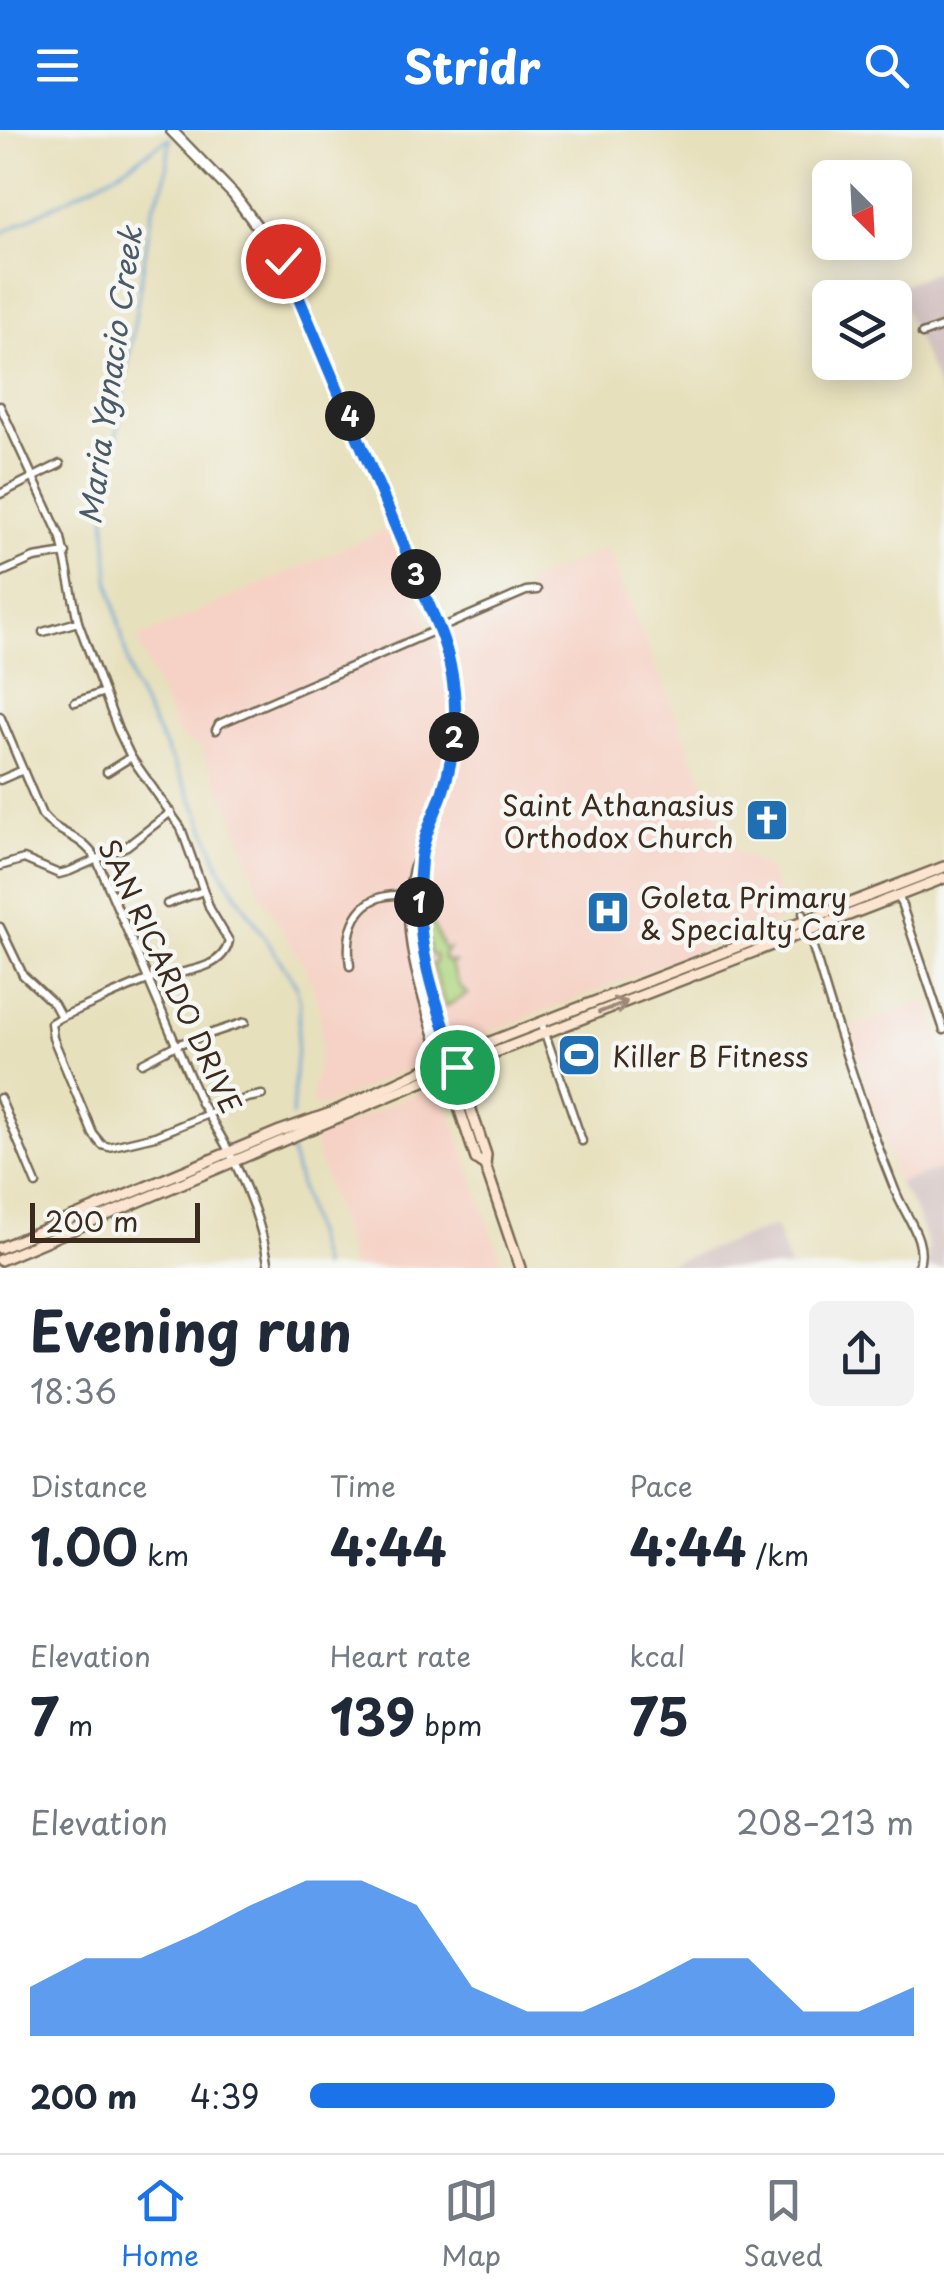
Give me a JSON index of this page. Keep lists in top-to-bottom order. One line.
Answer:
{"streets":{"street":["SAN RICARDO DRIVE"]},"water":["Maria Ygnacio Creek"],"places":{"church":["Saint Athanasius Orthodox Church"],"hospital":["Goleta Primary & Specialty Care"],"sports":["Killer B Fitness"]},"scale_bar":"200 m","north":"bottom right","page":{"header":"Stridr","pins":["4","3","2","1"],"scale":"200 m","heading":["Evening run","18:36"],"stats":[["Distance","1.00 km"],["Time","4:44"],["Pace","4:44 /km"],["Elevation","7 m"],["Heart rate","139 bpm"],["kcal","75"]],"chart":["Elevation","208–213 m"],"list":[{"name":"200 m","note":"4:39"}],"tabs":["Home","Map","Saved"]}}
